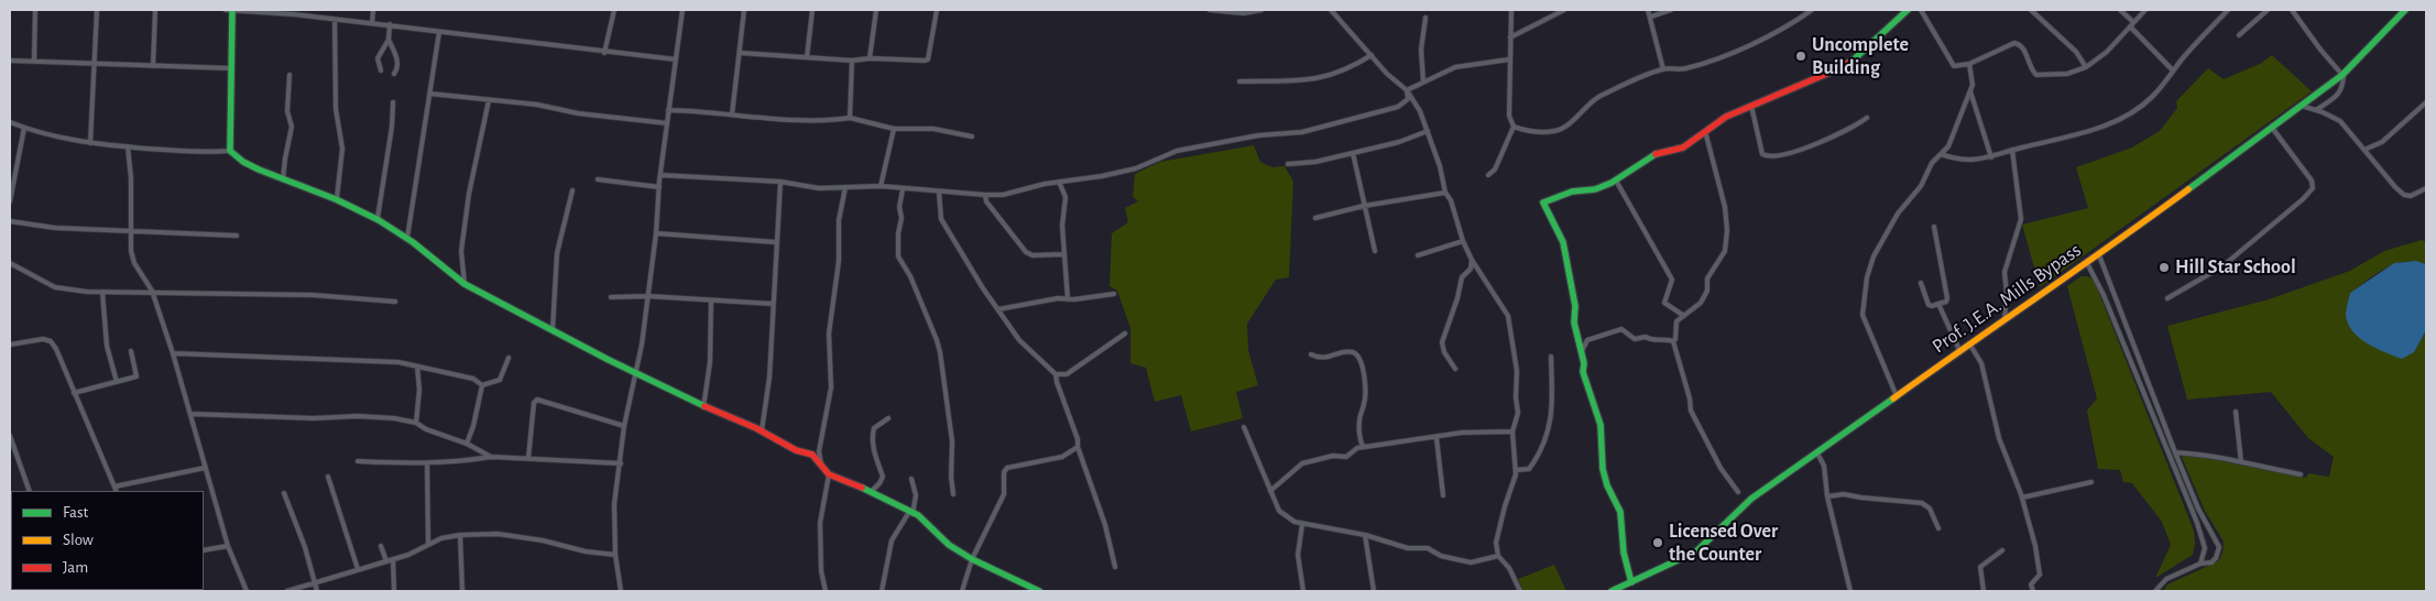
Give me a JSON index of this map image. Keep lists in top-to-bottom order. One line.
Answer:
{"streets":{"street":["Prof. J.E.A. Mills Bypass"]},"places":["Uncomplete Building","Hill Star School","Licensed Over the Counter"],"legend":["Fast","Slow","Jam"]}
